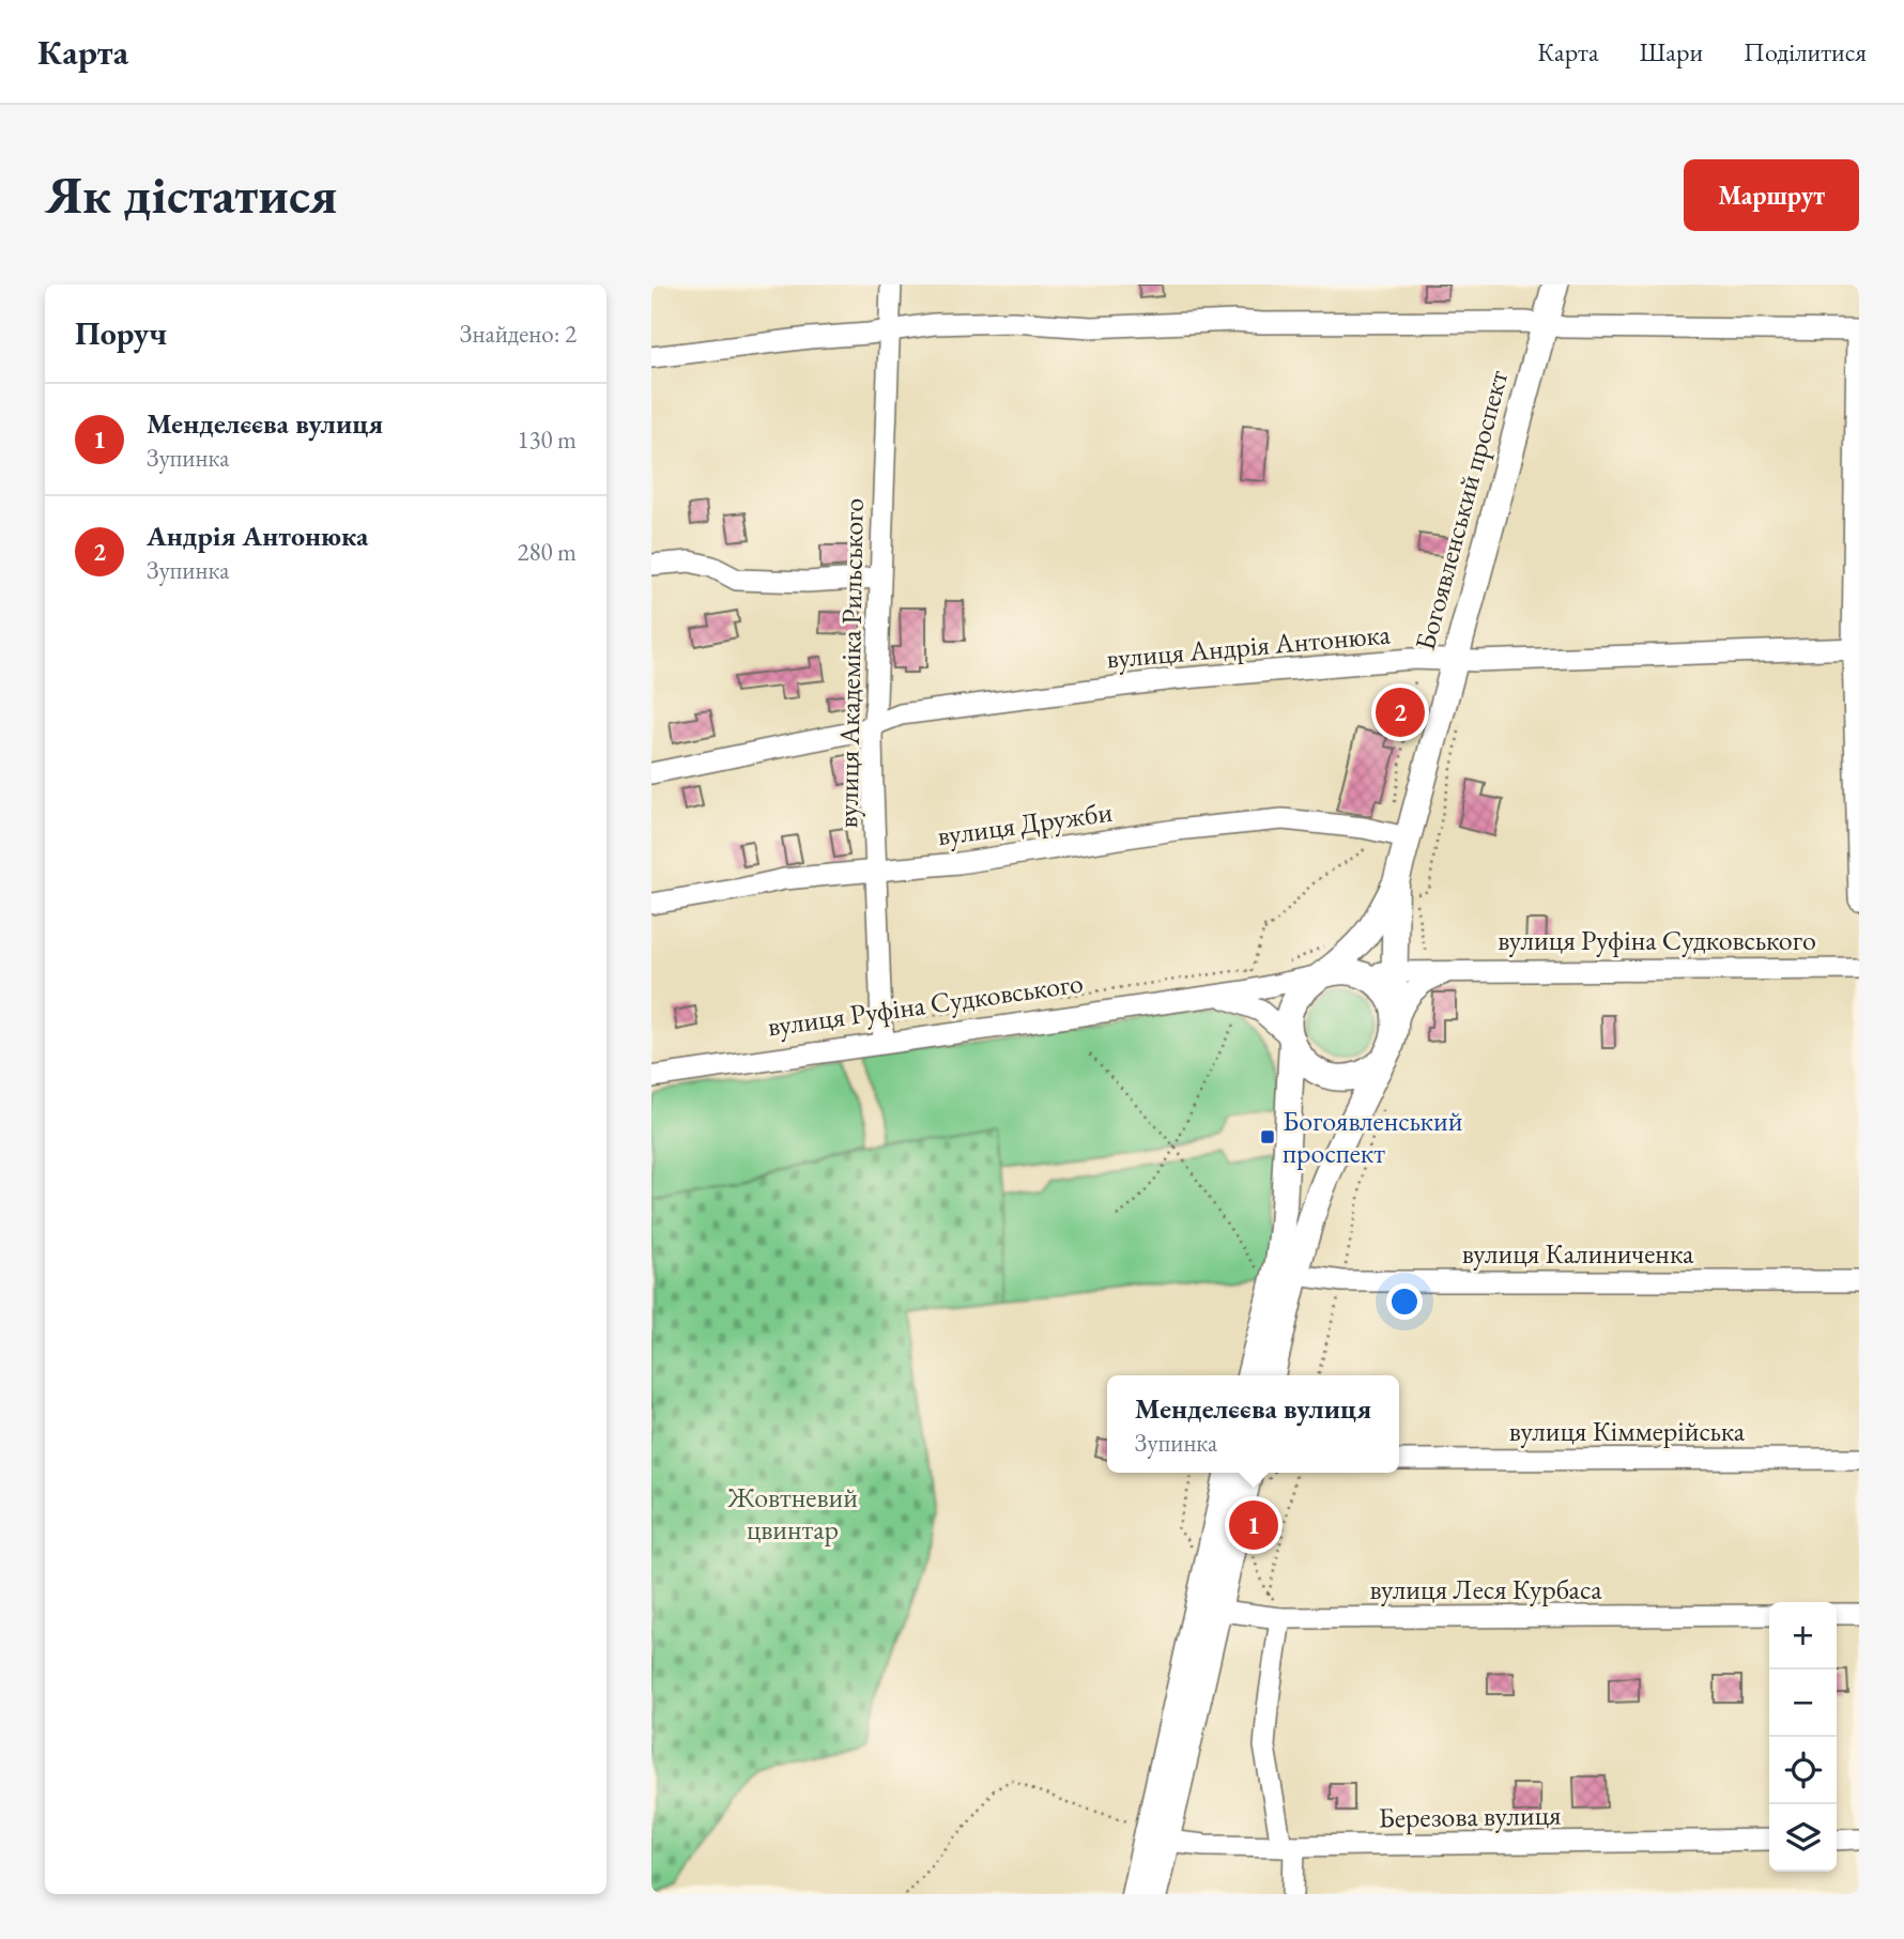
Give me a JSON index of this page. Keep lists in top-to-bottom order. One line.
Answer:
{"streets":{"main road":["Богоявленський проспект","вулиця Руфіна Судковського"],"street":["вулиця Андрія Антонюка","вулиця Академіка Рильського","вулиця Дружби","вулиця Калиниченка","вулиця Кіммерійська","вулиця Леся Курбаса","Березова вулиця"]},"crossings":[["Богоявленський проспект","вулиця Андрія Антонюка"],["Богоявленський проспект","вулиця Дружби"],["Богоявленський проспект","вулиця Руфіна Судковського"],["Богоявленський проспект","вулиця Калиниченка"],["вулиця Андрія Антонюка","вулиця Академіка Рильського"],["вулиця Академіка Рильського","вулиця Дружби"],["вулиця Академіка Рильського","вулиця Руфіна Судковського"]],"parks":["Жовтневий цвинтар"],"places":{"transit":["Богоявленський проспект"]},"page":{"header":"Карта","nav":["Карта","Шари","Поділитися"],"buttons":"Маршрут","title":"Як дістатися","heading":["Поруч","Знайдено: 2"],"list":[{"mark":"1","name":"Менделєєва вулиця","note":"Зупинка","value":"130 m"},{"mark":"2","name":"Андрія Антонюка","note":"Зупинка","value":"280 m"}],"pins":["2","1"],"popup":["Менделєєва вулиця","Зупинка"],"map_buttons":["+","−"]}}
